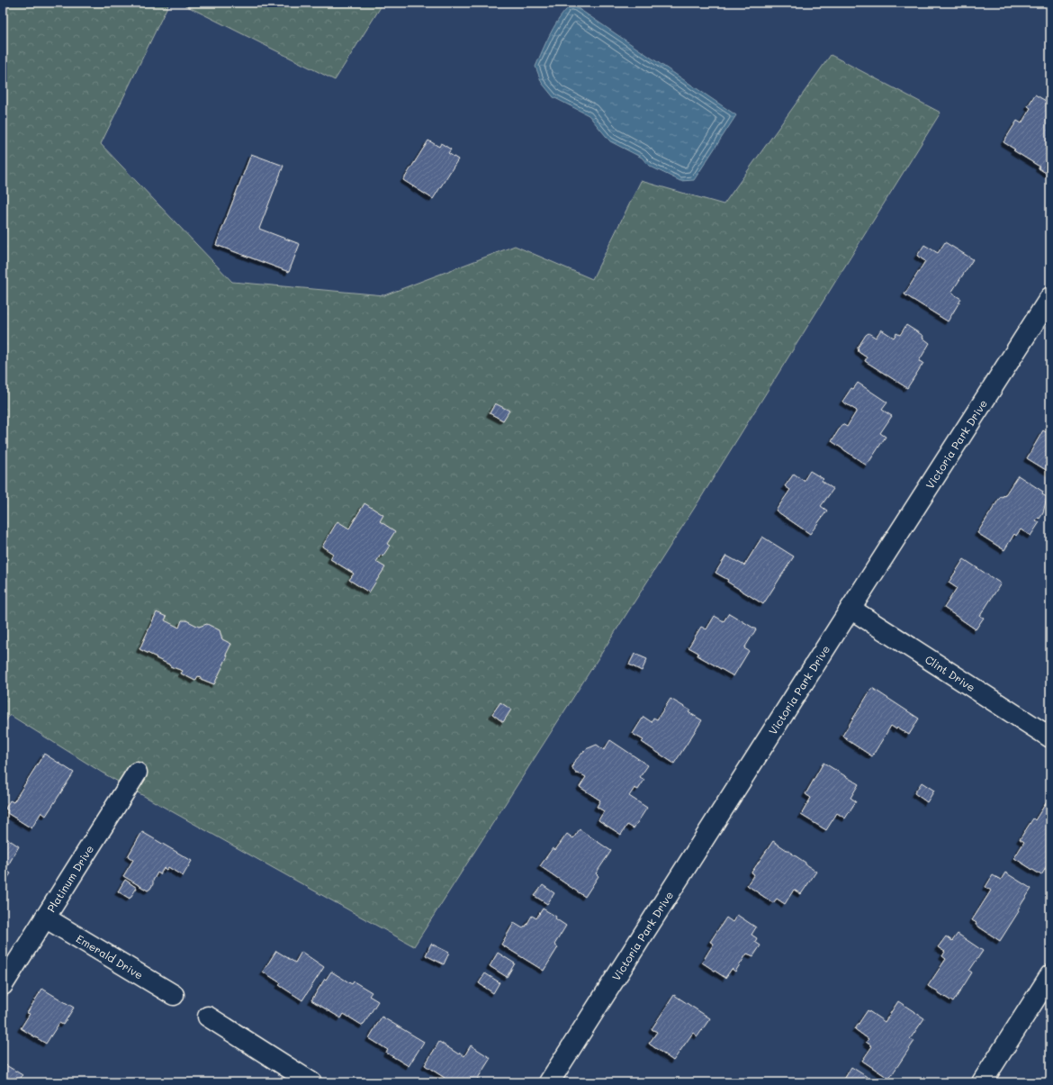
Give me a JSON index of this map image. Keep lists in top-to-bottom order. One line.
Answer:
{"streets":{"street":["Victoria Park Drive","Clint Drive","Platinum Drive","Emerald Drive"]},"crossings":[["Victoria Park Drive","Clint Drive"],["Platinum Drive","Emerald Drive"]]}
